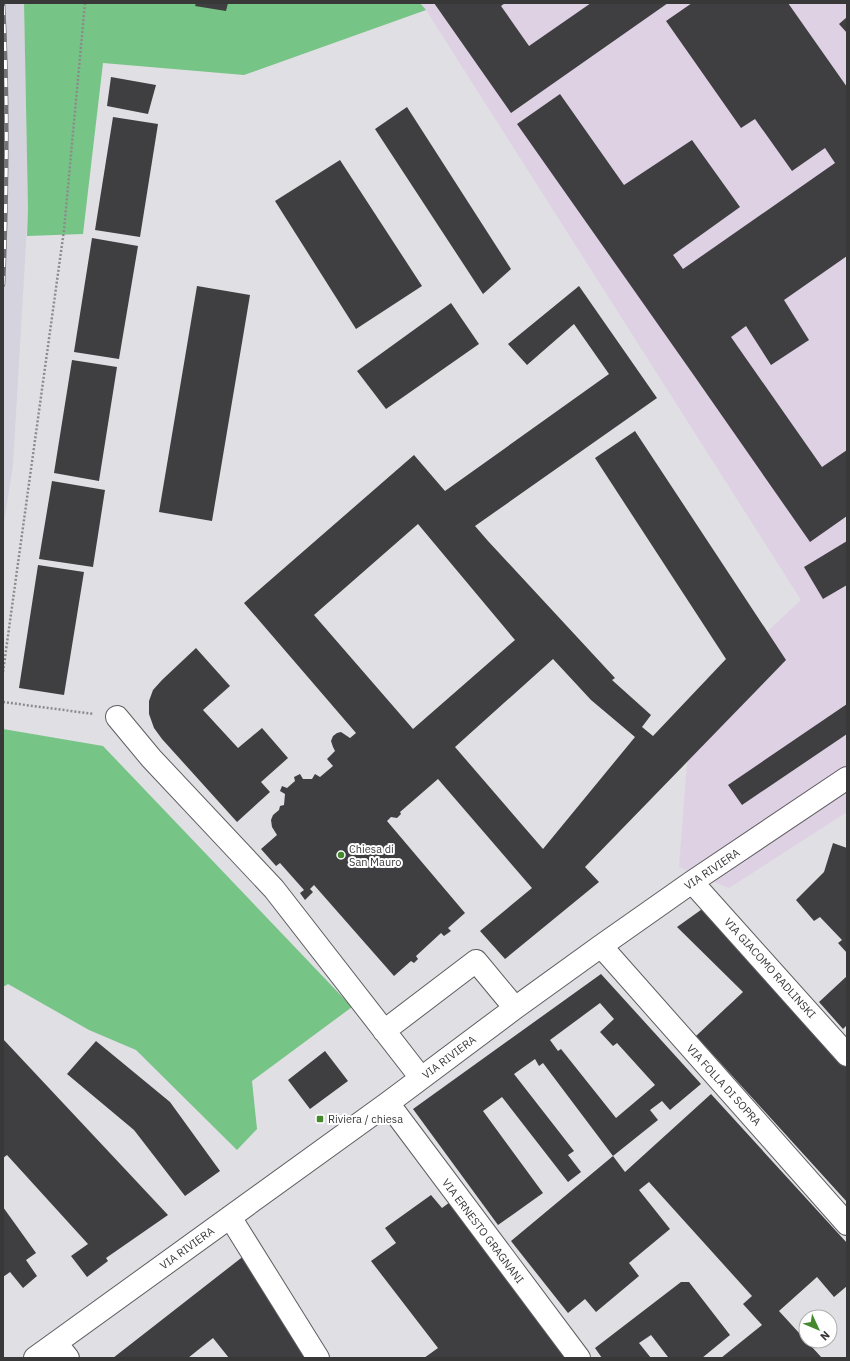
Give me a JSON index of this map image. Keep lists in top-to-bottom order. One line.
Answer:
{"streets":{"street":["VIA RIVIERA","VIA GIACOMO RADLINSKI","VIA FOLLA DI SOPRA","VIA ERNESTO GRAGNANI"]},"crossings":[["VIA RIVIERA","VIA GIACOMO RADLINSKI"],["VIA RIVIERA","VIA FOLLA DI SOPRA"],["VIA RIVIERA","VIA ERNESTO GRAGNANI"]],"places":{"other":["Chiesa di San Mauro"],"transit":["Riviera / chiesa"]},"north":"bottom right"}
